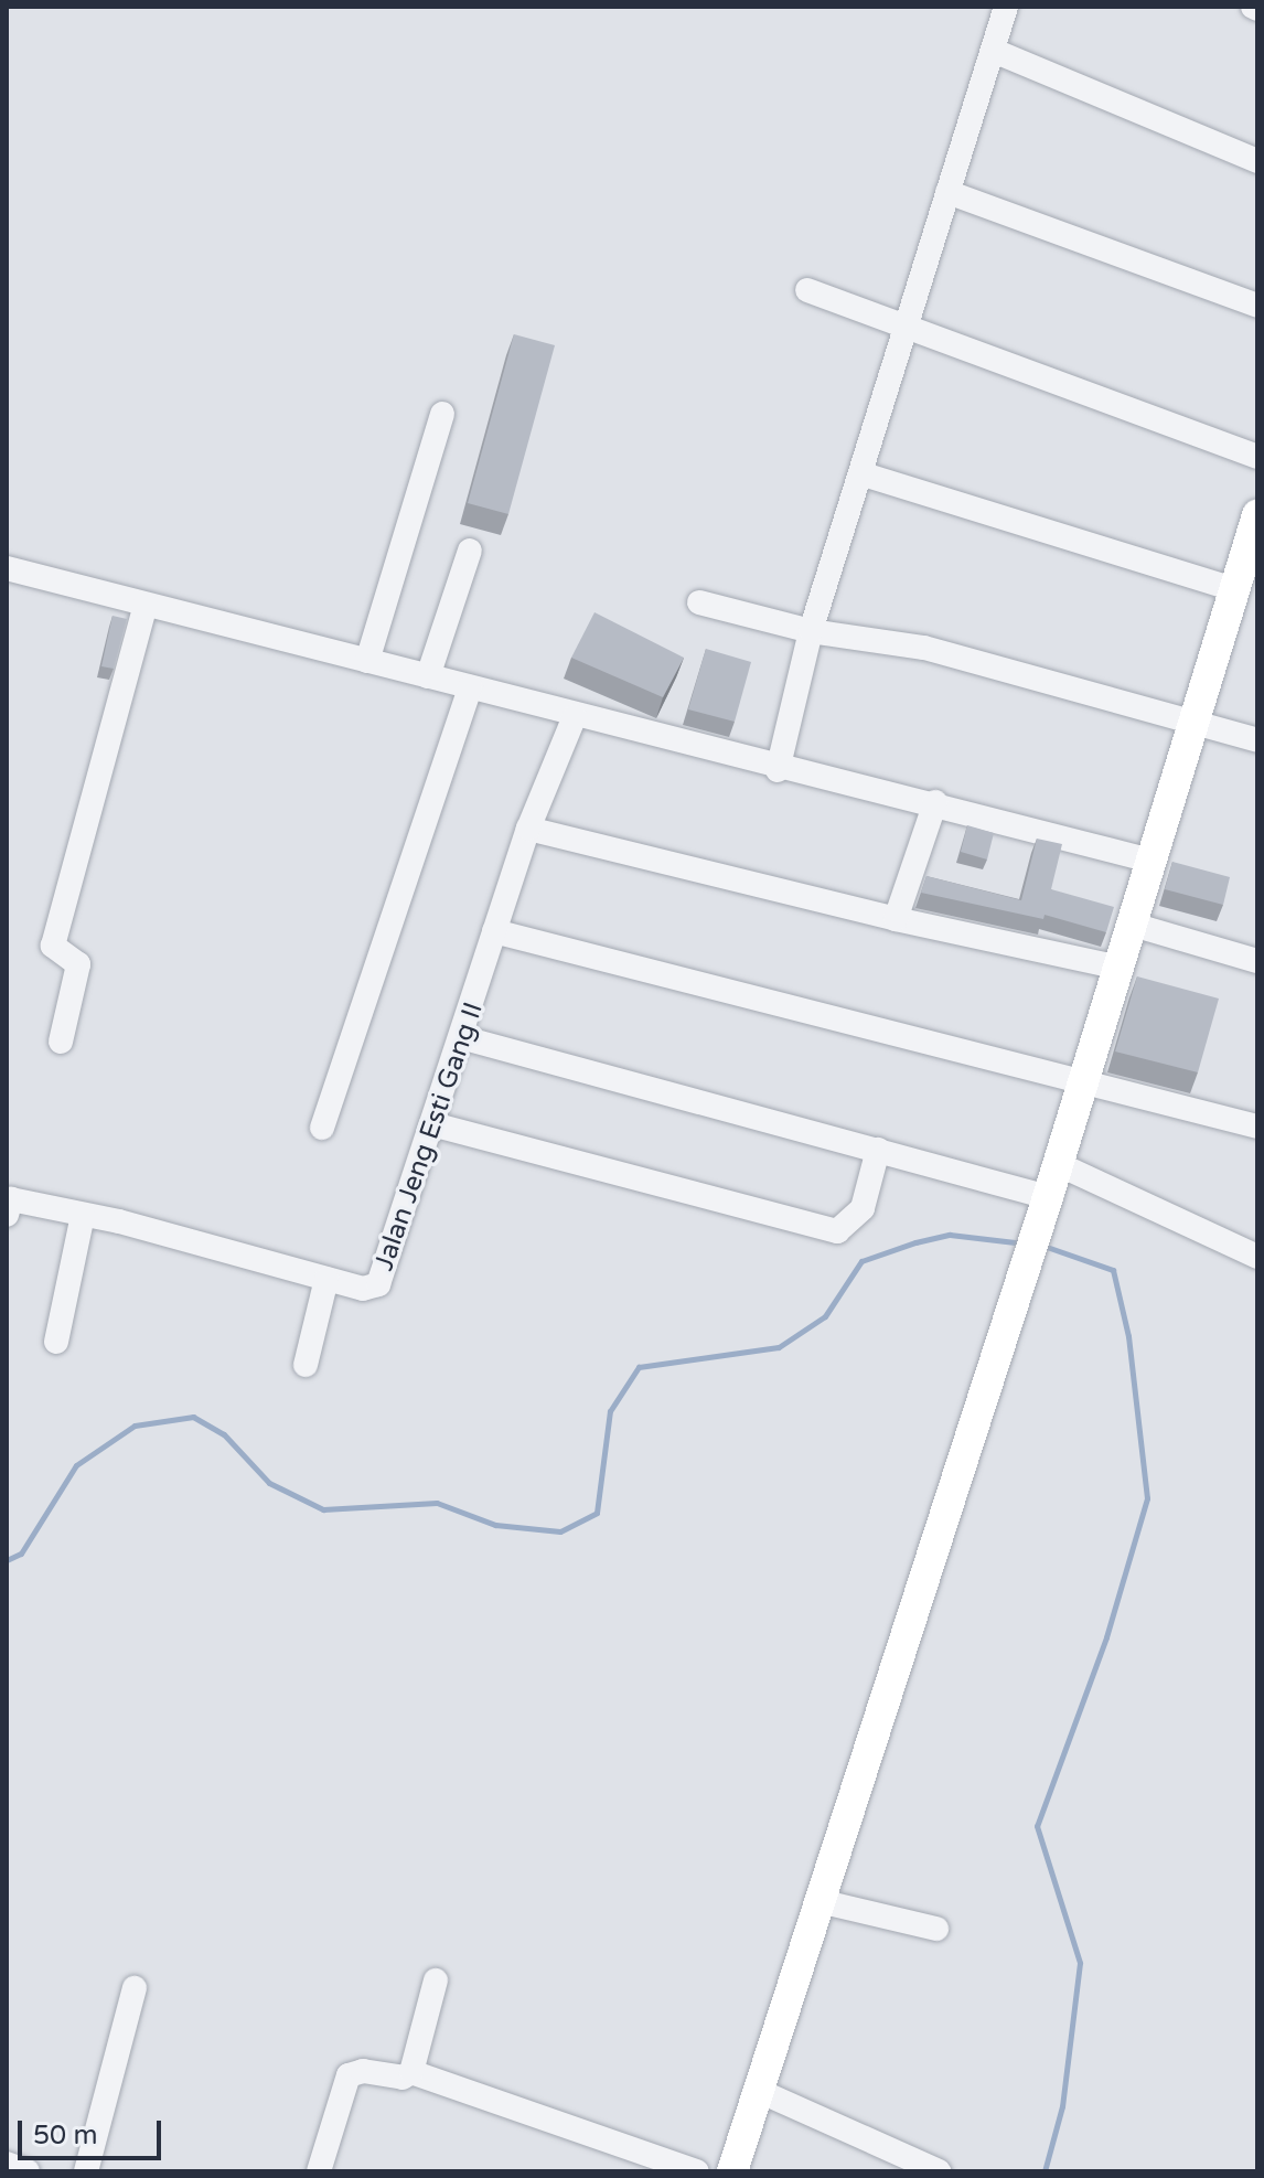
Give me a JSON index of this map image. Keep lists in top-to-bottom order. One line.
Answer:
{"streets":{"street":["Jalan Jeng Esti Gang II"]},"scale_bar":"50 m"}
